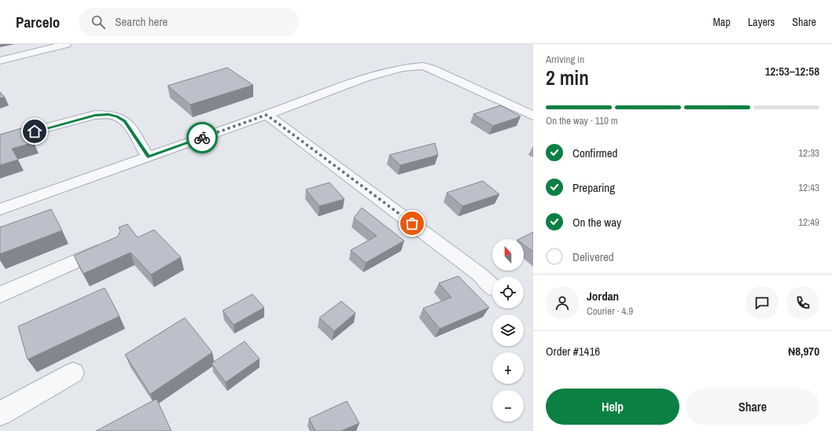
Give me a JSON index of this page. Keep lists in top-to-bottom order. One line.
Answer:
{"north":"top","page":{"header":"Parcelo","search":"Search here","nav":["Map","Layers","Share"],"heading":["2 min","Arriving in","12:53–12:58"],"panel":["Jordan","Courier · 4.9","Order #1416","₦8,970"],"bar":"On the way · 110 m","list":[["Confirmed","12:33"],["Preparing","12:43"],["On the way","12:49"],"Delivered"],"map_buttons":["+","−"],"buttons":["Help","Share"]}}
